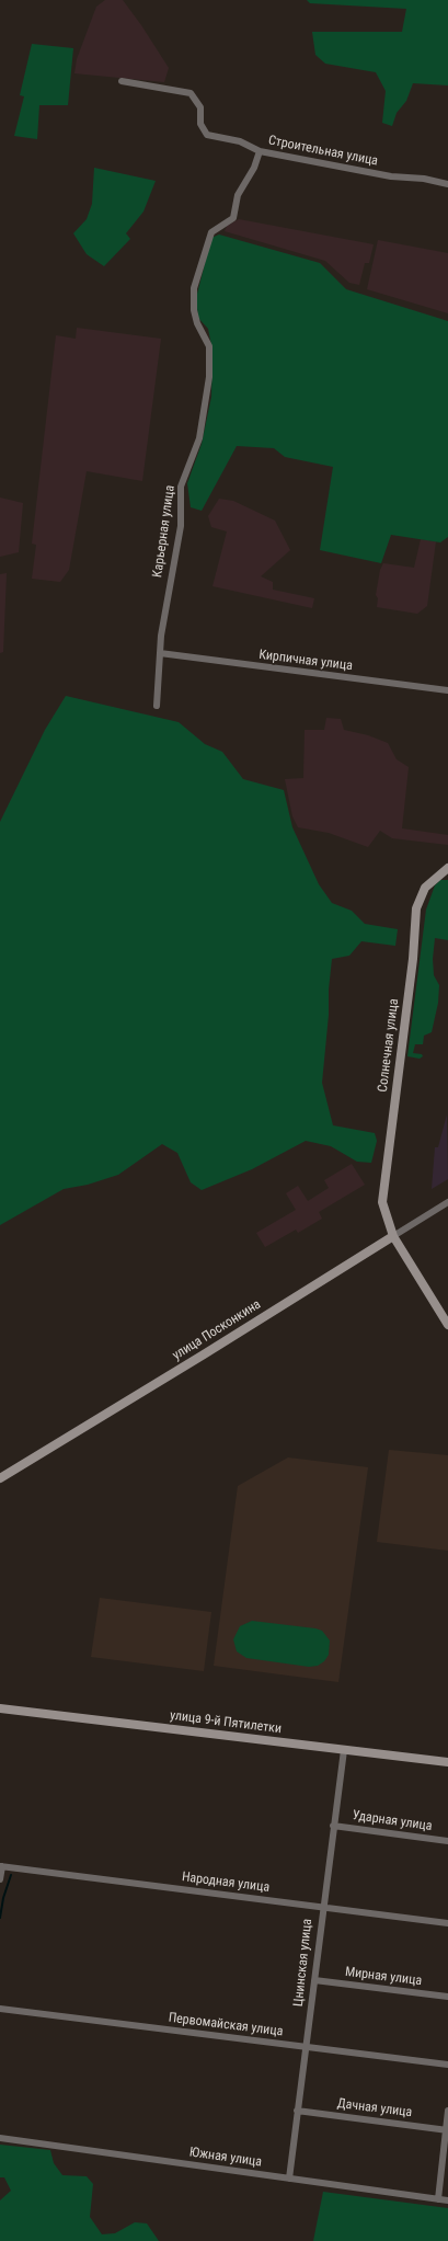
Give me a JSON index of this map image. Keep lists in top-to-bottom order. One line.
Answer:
{"streets":{"street":["Строительная улица","Карьерная улица","Кирпичная улица","Солнечная улица","улица Посконкина","улица 9-й Пятилетки","Ударная улица","Народная улица","Цнинская улица","Мирная улица","Первомайская улица","Дачная улица","Южная улица"]},"crossings":[["Строительная улица","Карьерная улица"],["Карьерная улица","Кирпичная улица"],["Солнечная улица","улица Посконкина"],["улица 9-й Пятилетки","Цнинская улица"],["Ударная улица","Цнинская улица"],["Народная улица","Цнинская улица"],["Цнинская улица","Мирная улица"],["Цнинская улица","Первомайская улица"],["Цнинская улица","Дачная улица"],["Цнинская улица","Южная улица"]]}
